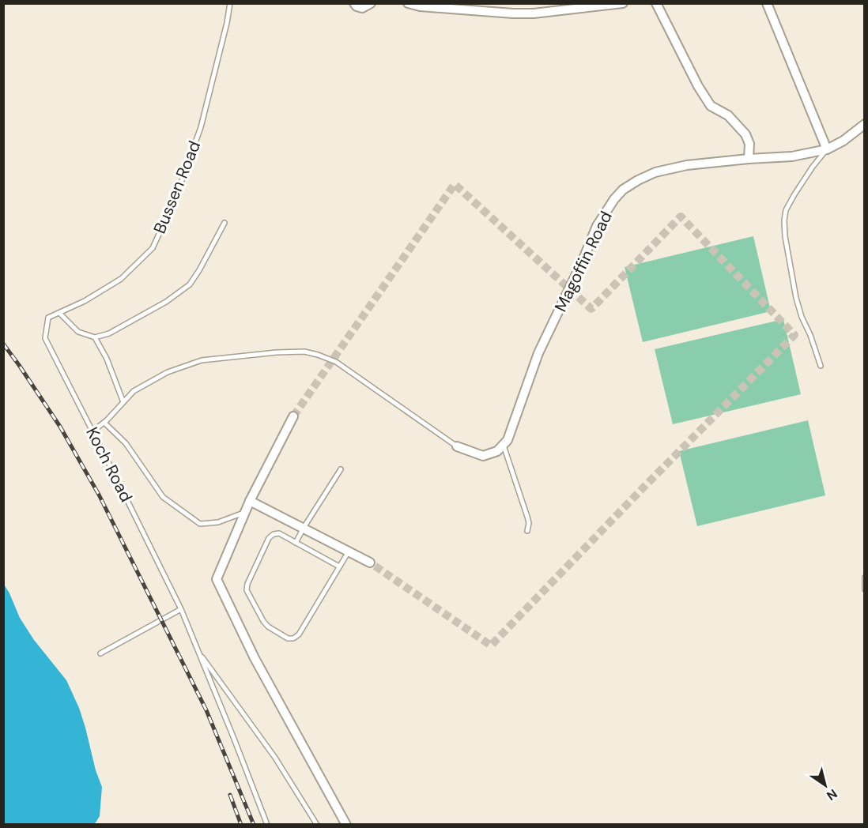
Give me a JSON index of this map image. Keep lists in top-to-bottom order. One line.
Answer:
{"streets":{"street":["Magoffin Road"],"lane":["Bussen Road","Koch Road"]},"crossings":[["Bussen Road","Koch Road"]],"north":"bottom right"}
